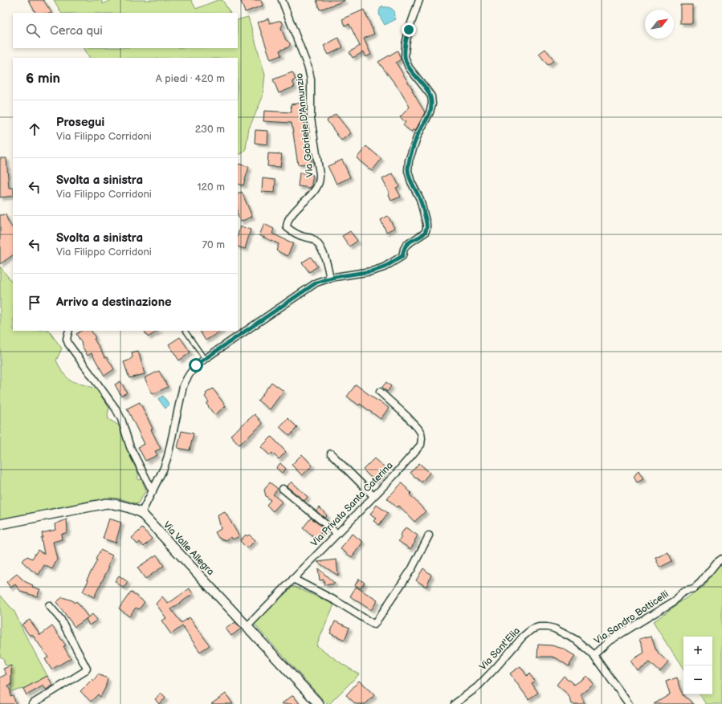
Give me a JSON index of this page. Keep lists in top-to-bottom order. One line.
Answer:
{"streets":{"main road":["Via Valle Allegra"],"street":["Via Gabriele D'Annunzio","Via Privata Santa Caterina","Via Sandro Botticelli","Via Sant'Elia"]},"crossings":[["Via Privata Santa Caterina","Via Valle Allegra"],["Via Sandro Botticelli","Via Sant'Elia"]],"north":"top right","page":{"search":"Cerca qui","heading":["6 min","A piedi · 420 m"],"list":[["Prosegui","Via Filippo Corridoni","230 m"],["Svolta a sinistra","Via Filippo Corridoni","120 m"],["Svolta a sinistra","Via Filippo Corridoni","70 m"],"Arrivo a destinazione"],"map_buttons":["+","−"]}}
